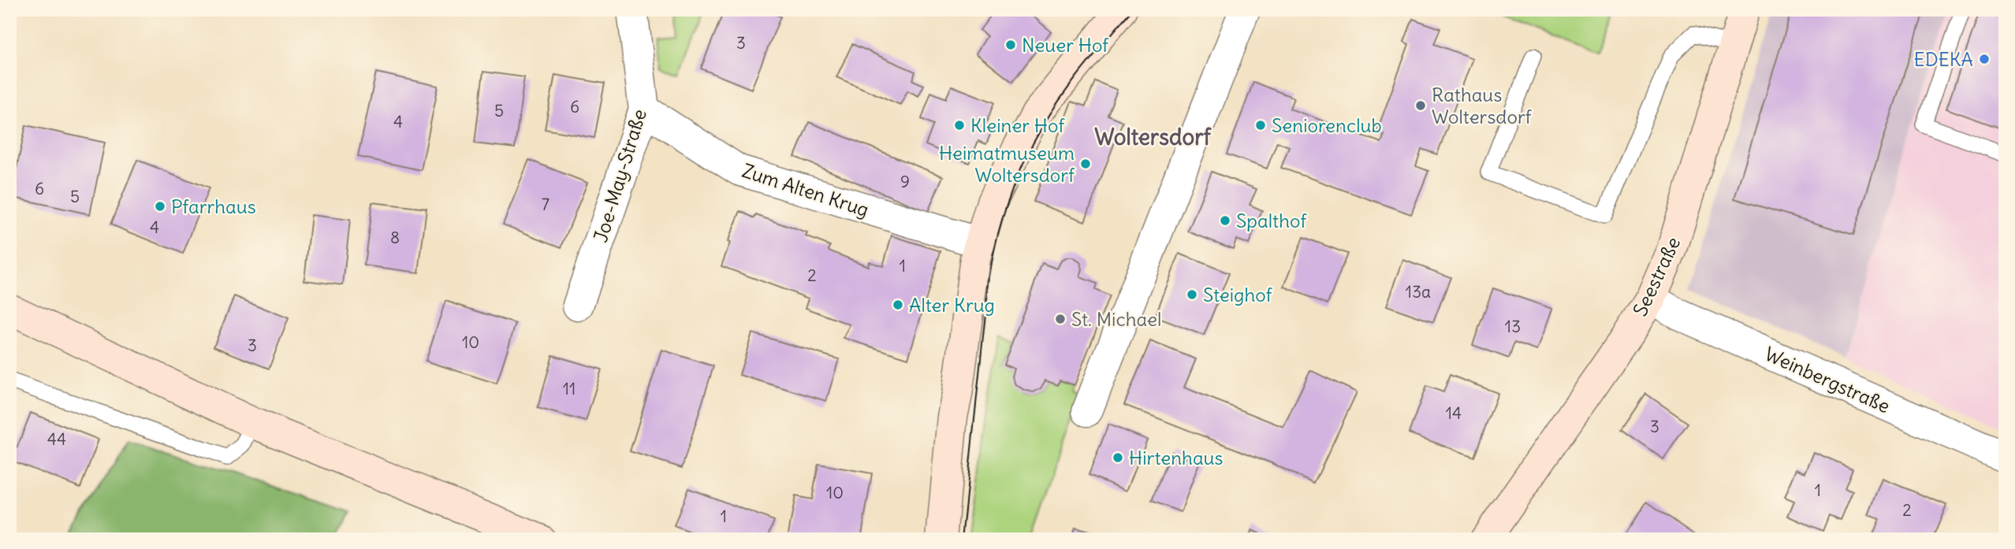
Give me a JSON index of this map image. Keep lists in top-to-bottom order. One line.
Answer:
{"streets":{"street":["Joe-May-Straße","Zum Alten Krug","Seestraße","Weinbergstraße"]},"crossings":[["Joe-May-Straße","Zum Alten Krug"],["Seestraße","Weinbergstraße"]],"districts":["Woltersdorf"],"places":["Neuer Hof","EDEKA","Rathaus Woltersdorf","Kleiner Hof","Seniorenclub","Heimatmuseum Woltersdorf","Pfarrhaus","Spalthof","Steighof","Alter Krug","St. Michael","Hirtenhaus"],"house_numbers":["3","6","5","4","9","6","5","7","4","8","1","2","13a","13","10","3","11","14","3","44","1","10","2","1"]}
